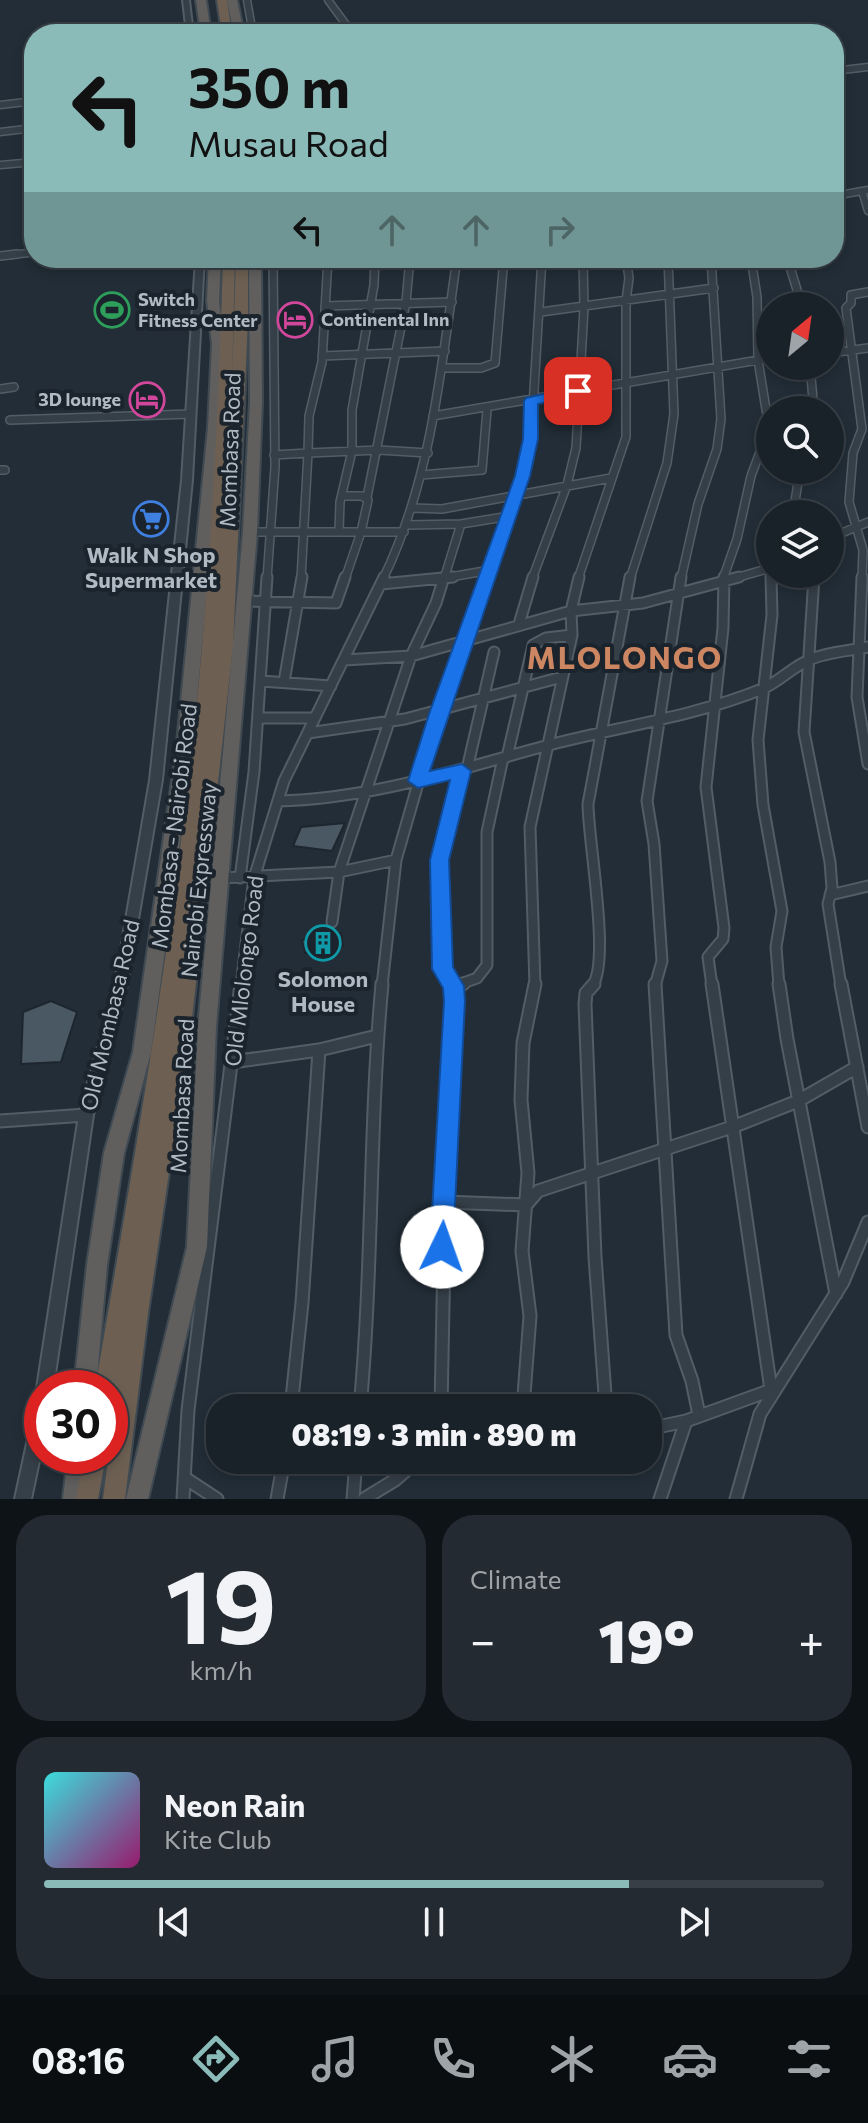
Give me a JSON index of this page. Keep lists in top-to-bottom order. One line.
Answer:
{"streets":{"highway":["Mombasa Road","Mombasa - Nairobi Road","Nairobi Expressway"],"street":["Old Mlolongo Road","Old Mombasa Road"]},"districts":["MLOLONGO"],"places":{"sports":["Switch Fitness Center"],"hotel":["Continental Inn","3D lounge"],"supermarket":["Walk N Shop Supermarket"],"building":["Solomon House"]},"north":"top right","page":{"turn":["350 m","Musau Road"],"limit":"30","trip":"08:19 · 3 min · 890 m","tile":[["19","km/h"],"Climate"],"heat":["−","19°","+"],"song":["Neon Rain","Kite Club"],"tabs":"08:16"}}
